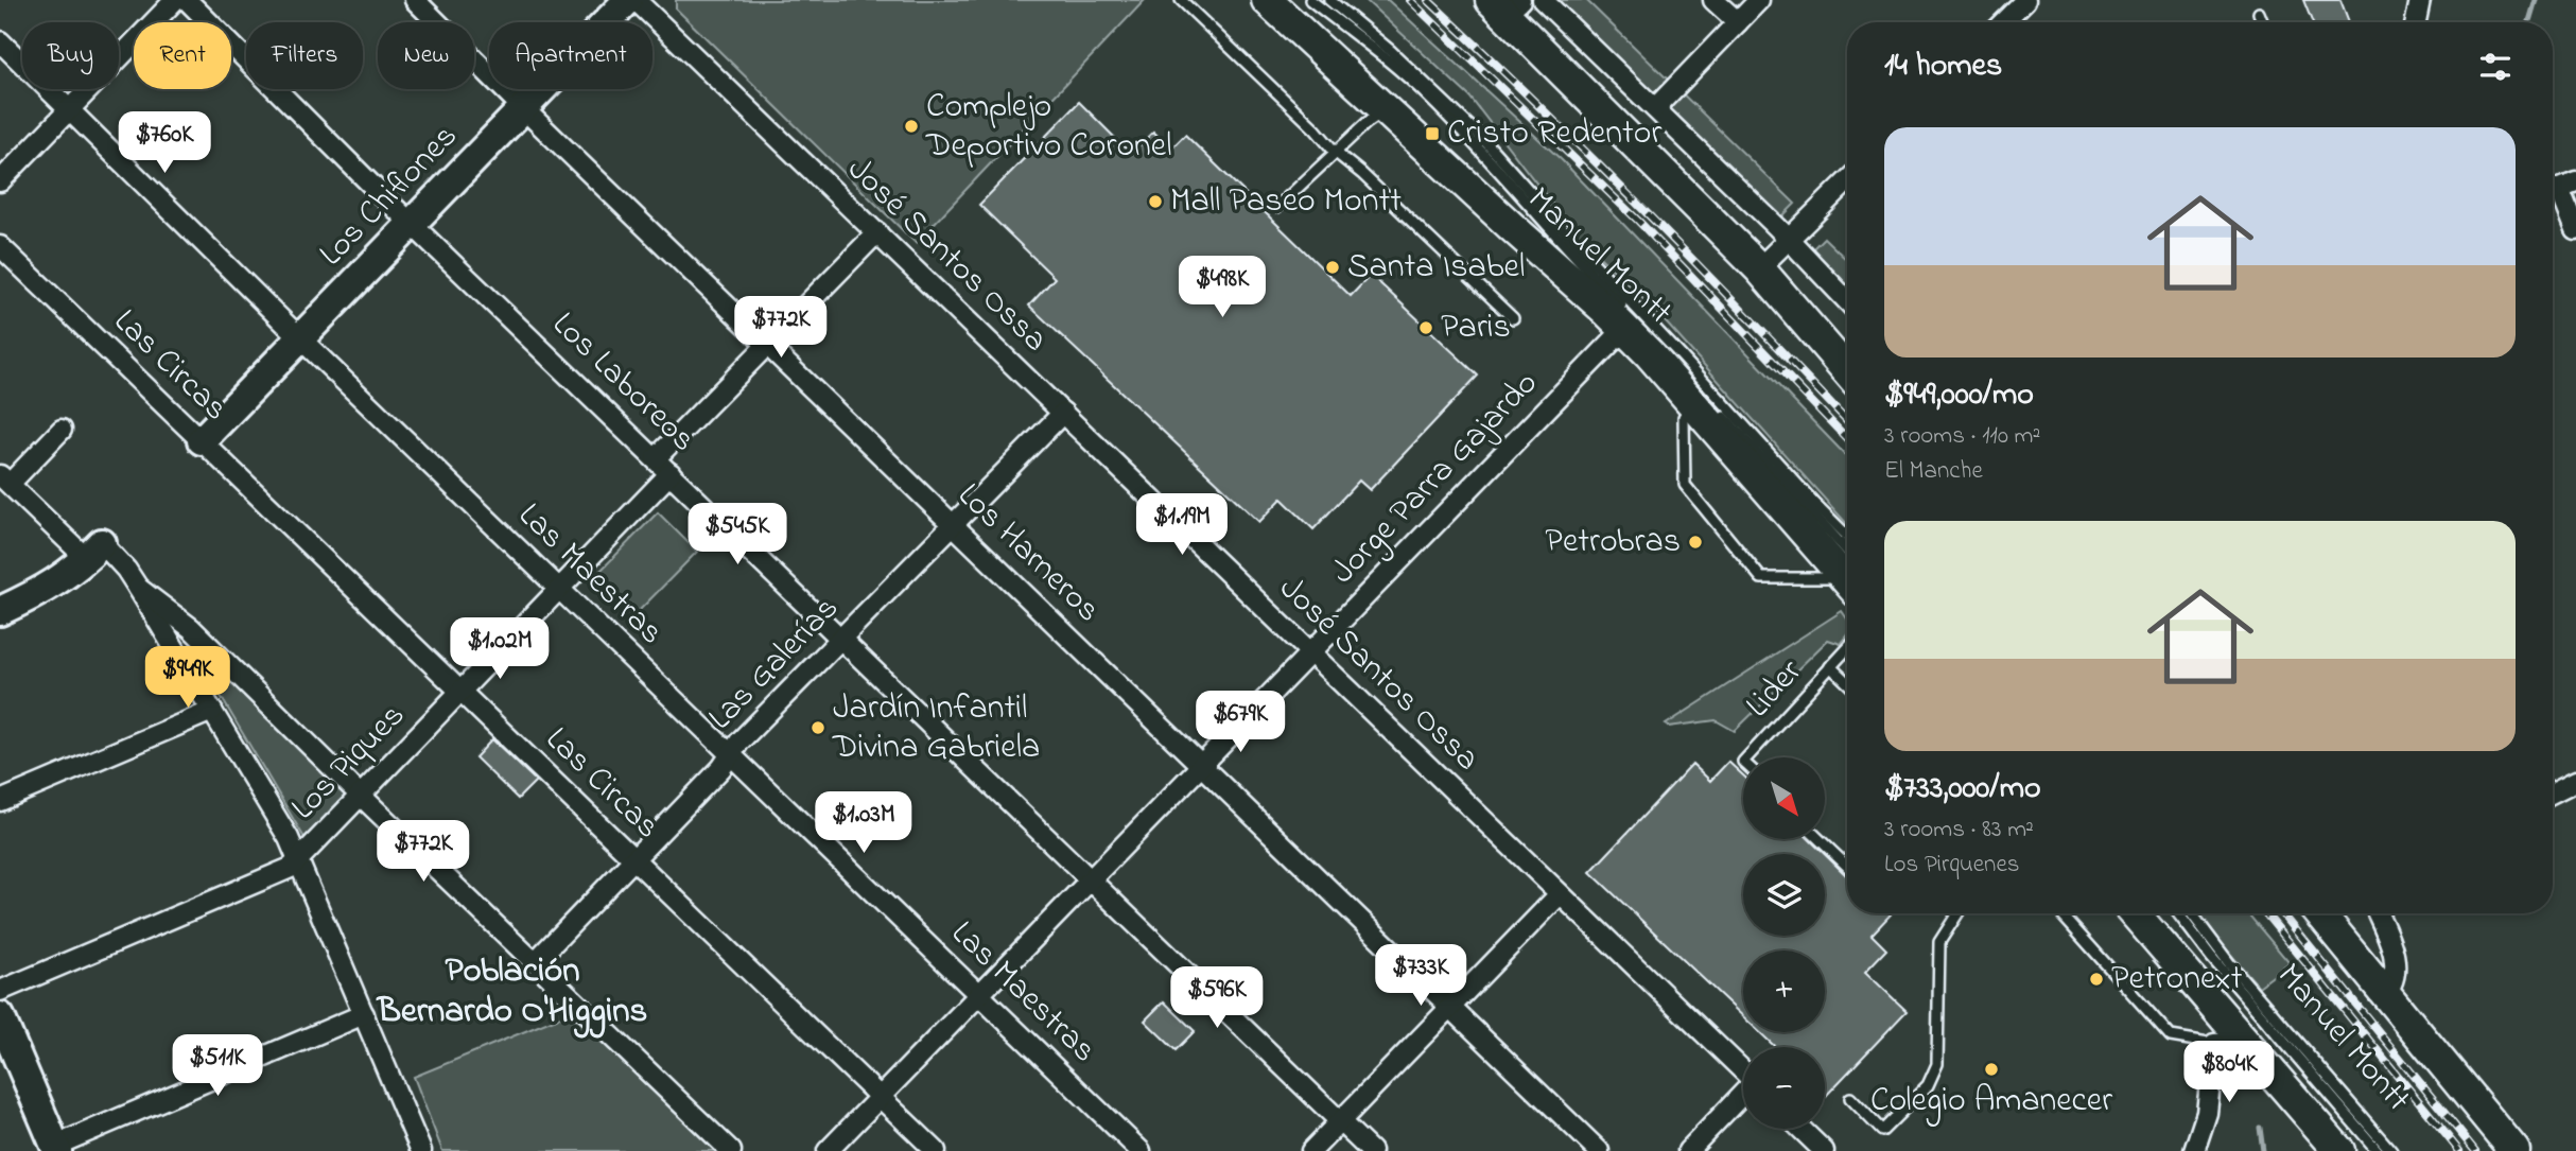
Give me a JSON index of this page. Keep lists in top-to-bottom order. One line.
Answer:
{"streets":{"main road":["Manuel Montt"],"street":["Los Chiflones","José Santos Ossa","Las Circas","Los Laboreos","Jorge Parra Gajardo","Los Harneros","Las Maestras","Las Galerías","Los Piques"],"lane":["Lider"]},"crossings":[["Los Chiflones","Las Circas"],["Los Chiflones","Los Laboreos"],["Los Chiflones","Los Harneros"],["Los Chiflones","Las Maestras"],["José Santos Ossa","Jorge Parra Gajardo"],["José Santos Ossa","Las Galerías"],["Manuel Montt","Jorge Parra Gajardo"],["Las Circas","Jorge Parra Gajardo"],["Las Circas","Las Galerías"],["Las Circas","Los Piques"],["Los Laboreos","Jorge Parra Gajardo"],["Los Laboreos","Las Galerías"],["Los Laboreos","Los Piques"],["Jorge Parra Gajardo","Los Harneros"],["Jorge Parra Gajardo","Las Maestras"],["Los Harneros","Las Galerías"],["Las Maestras","Las Galerías"],["Las Maestras","Los Piques"]],"districts":["Población Bernardo O'Higgins"],"places":{"other":["Complejo Deportivo Coronel","Mall Paseo Montt","Santa Isabel","Paris","Petrobras","Jardín Infantil Divina Gabriela","Petronext","Colegio Amanecer"],"transit":["Cristo Redentor"]},"north":"bottom right","page":{"chip":["Buy","Rent","Filters","New","Apartment"],"heading":"14 homes","price":["$760K","$498K","$772K","$1.19M","$545K","$1.02M","$949K","$679K","$1.03M","$772K","$733K","$596K","$511K","$804K"],"list":[{"name":"$949,000/mo","note":"3 rooms · 110 m² · El Manche"},{"name":"$733,000/mo","note":"3 rooms · 83 m² · Los Pirquenes"}],"map_buttons":["+","−"]}}
